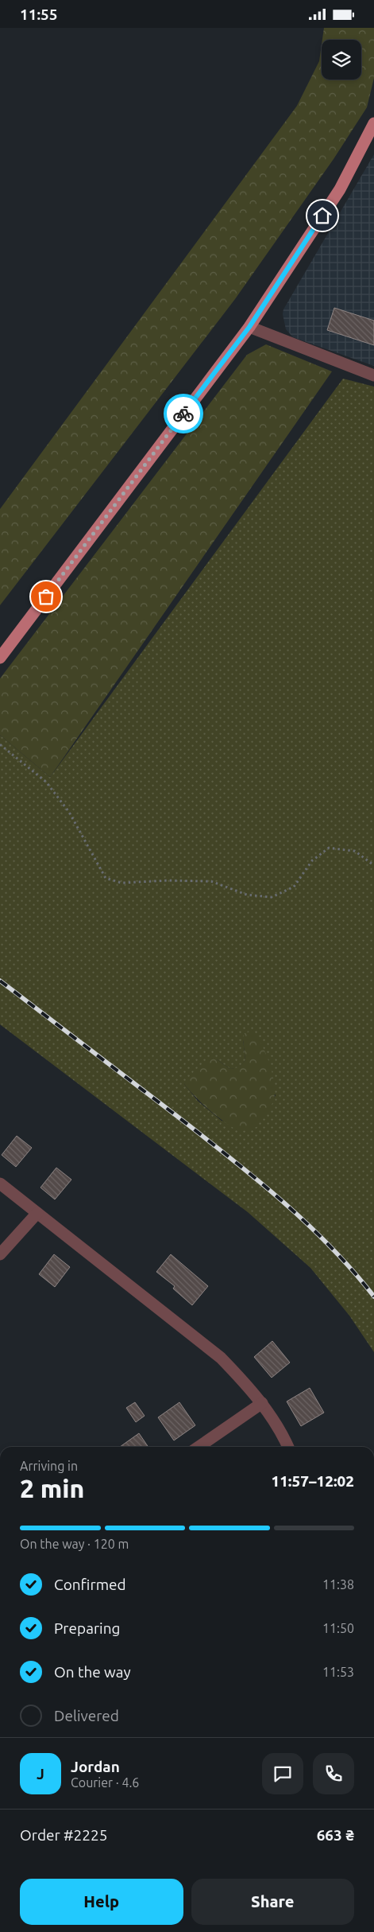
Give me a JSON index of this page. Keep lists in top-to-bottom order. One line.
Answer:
{"page":{"status":"11:55","heading":["2 min","Arriving in","11:57–12:02"],"panel":["Jordan","Courier · 4.6","Order #2225","663 ₴"],"bar":"On the way · 120 m","list":[["Confirmed","11:38"],["Preparing","11:50"],["On the way","11:53"],"Delivered"],"round":"J","buttons":["Help","Share"]}}
